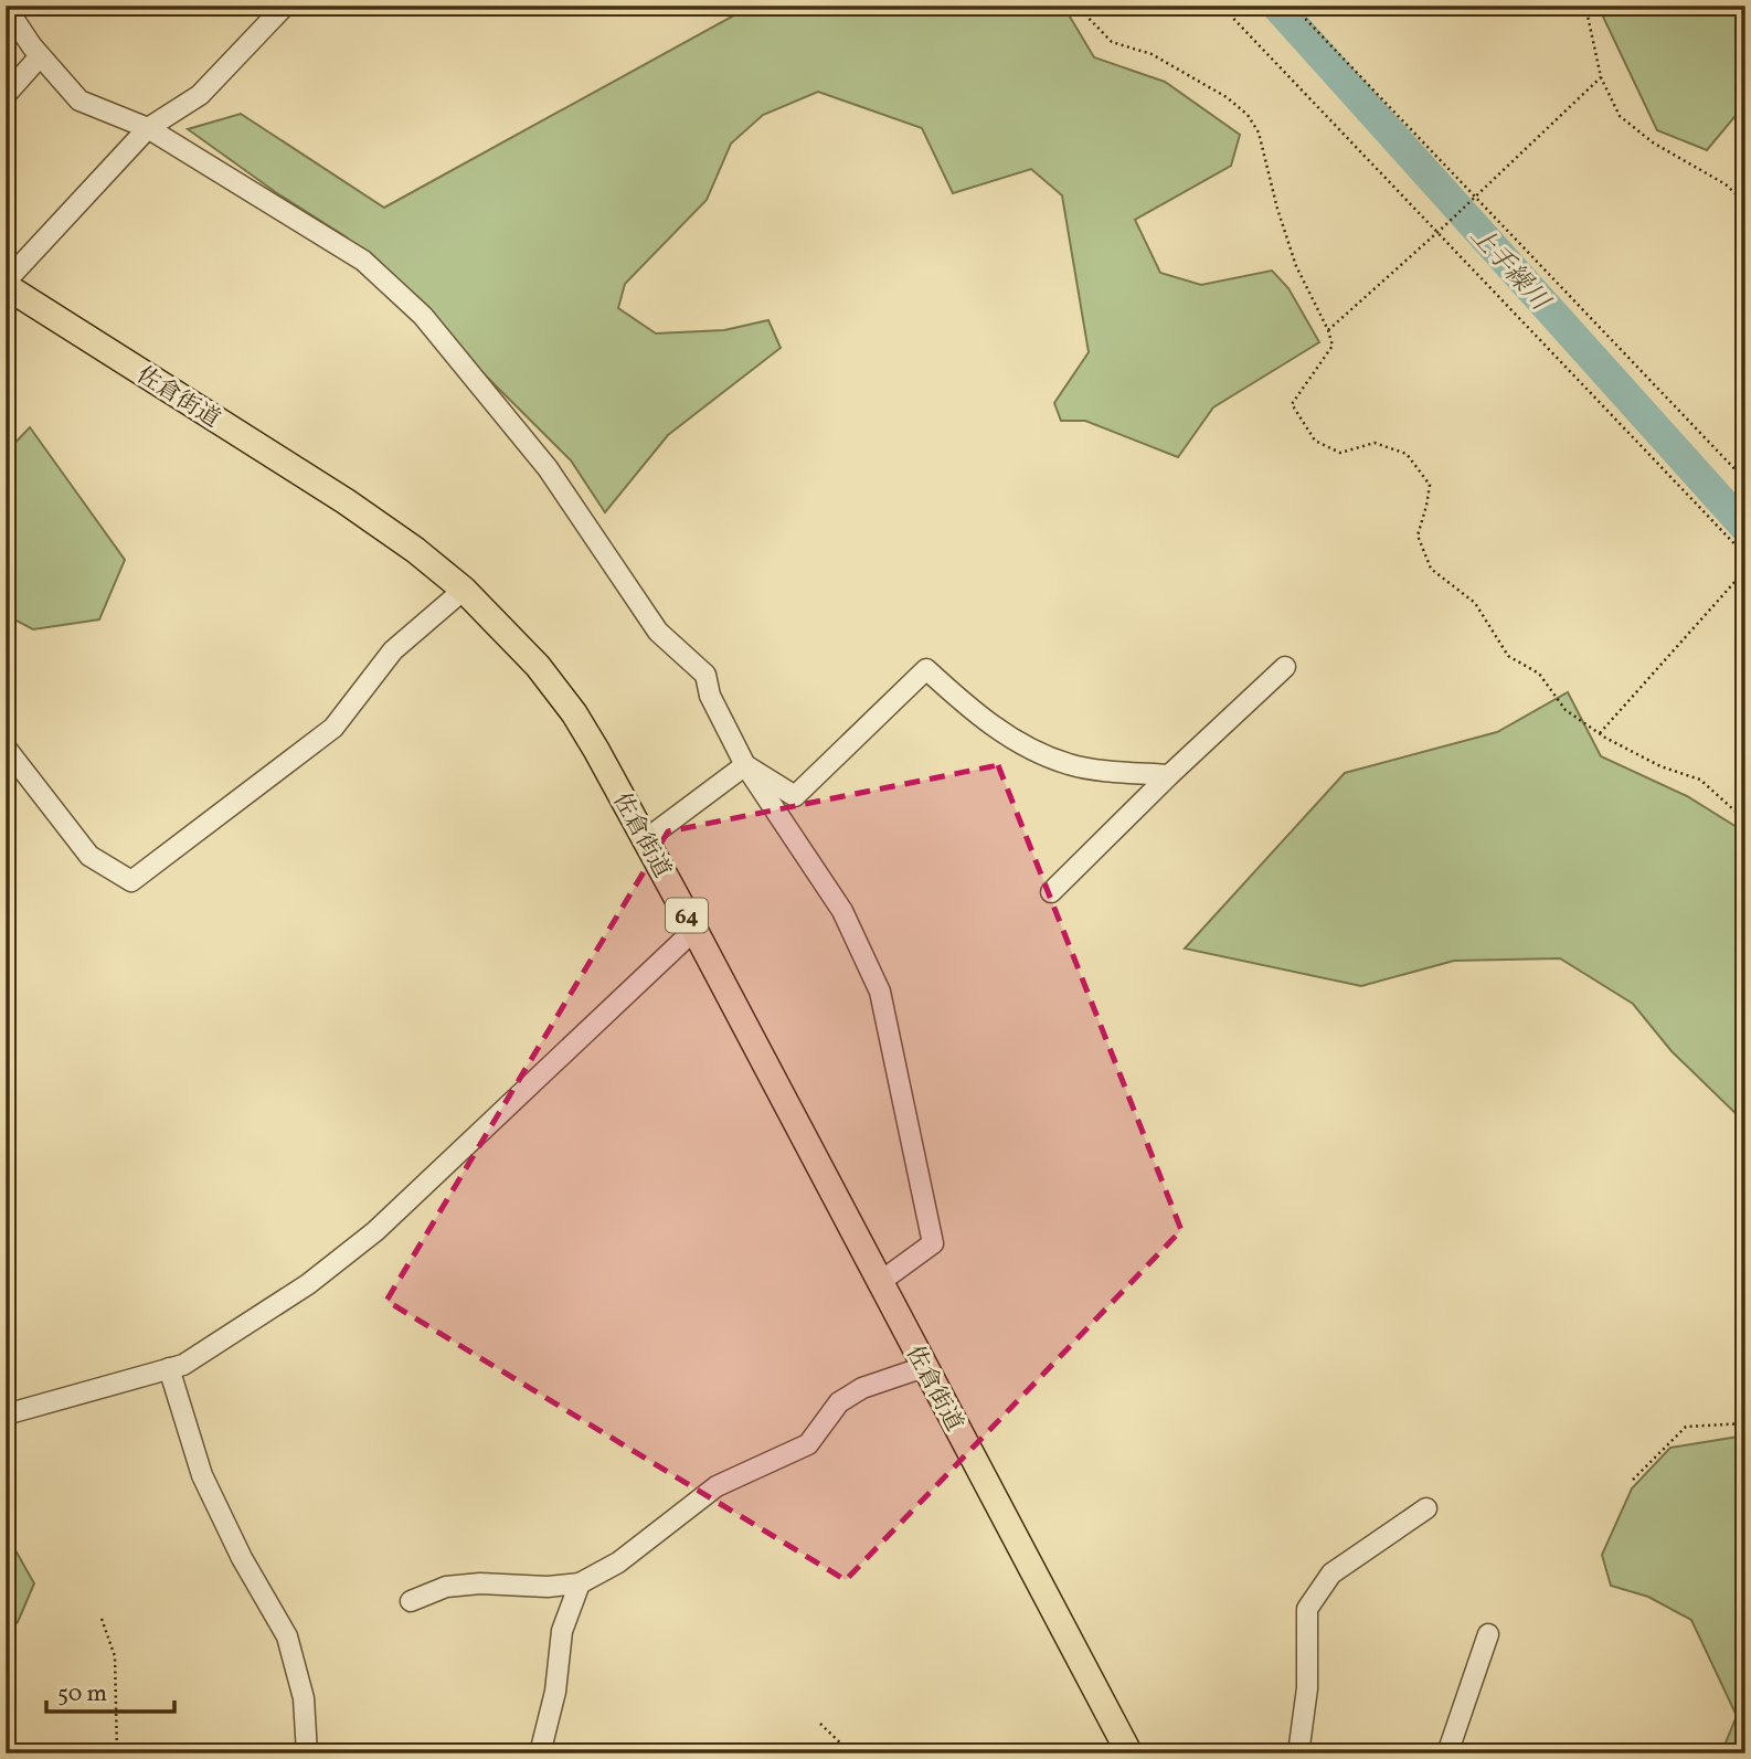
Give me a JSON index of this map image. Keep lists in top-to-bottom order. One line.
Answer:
{"streets":{"main road":["佐倉街道","64"]},"water":["上手繰川"],"scale_bar":"50 m"}
